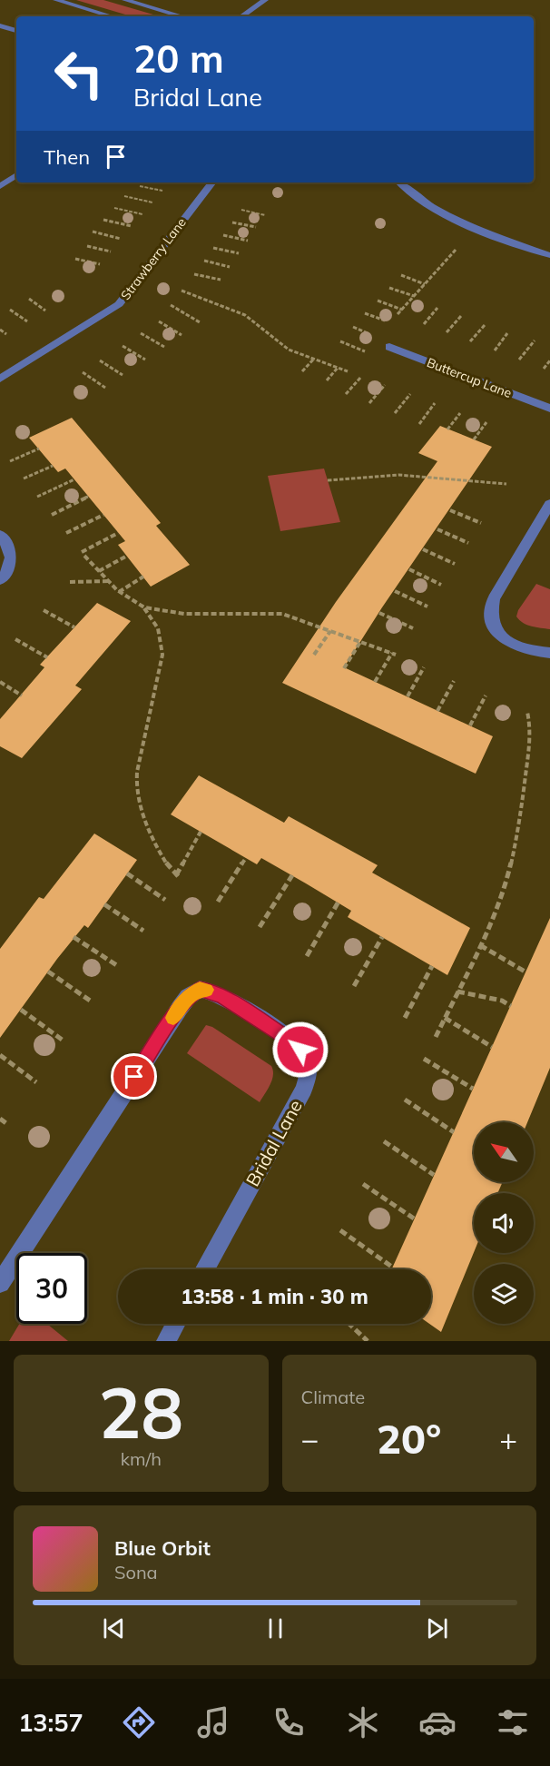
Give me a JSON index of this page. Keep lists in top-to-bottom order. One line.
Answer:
{"streets":{"street":["Strawberry Lane","Buttercup Lane","Bridal Lane"]},"north":"top left","page":{"turn":["20 m","Bridal Lane"],"then":"Then","limit":"30","trip":"13:58 · 1 min · 30 m","tile":[["28","km/h"],"Climate"],"heat":["−","20°","+"],"song":["Blue Orbit","Sona"],"tabs":"13:57"}}
